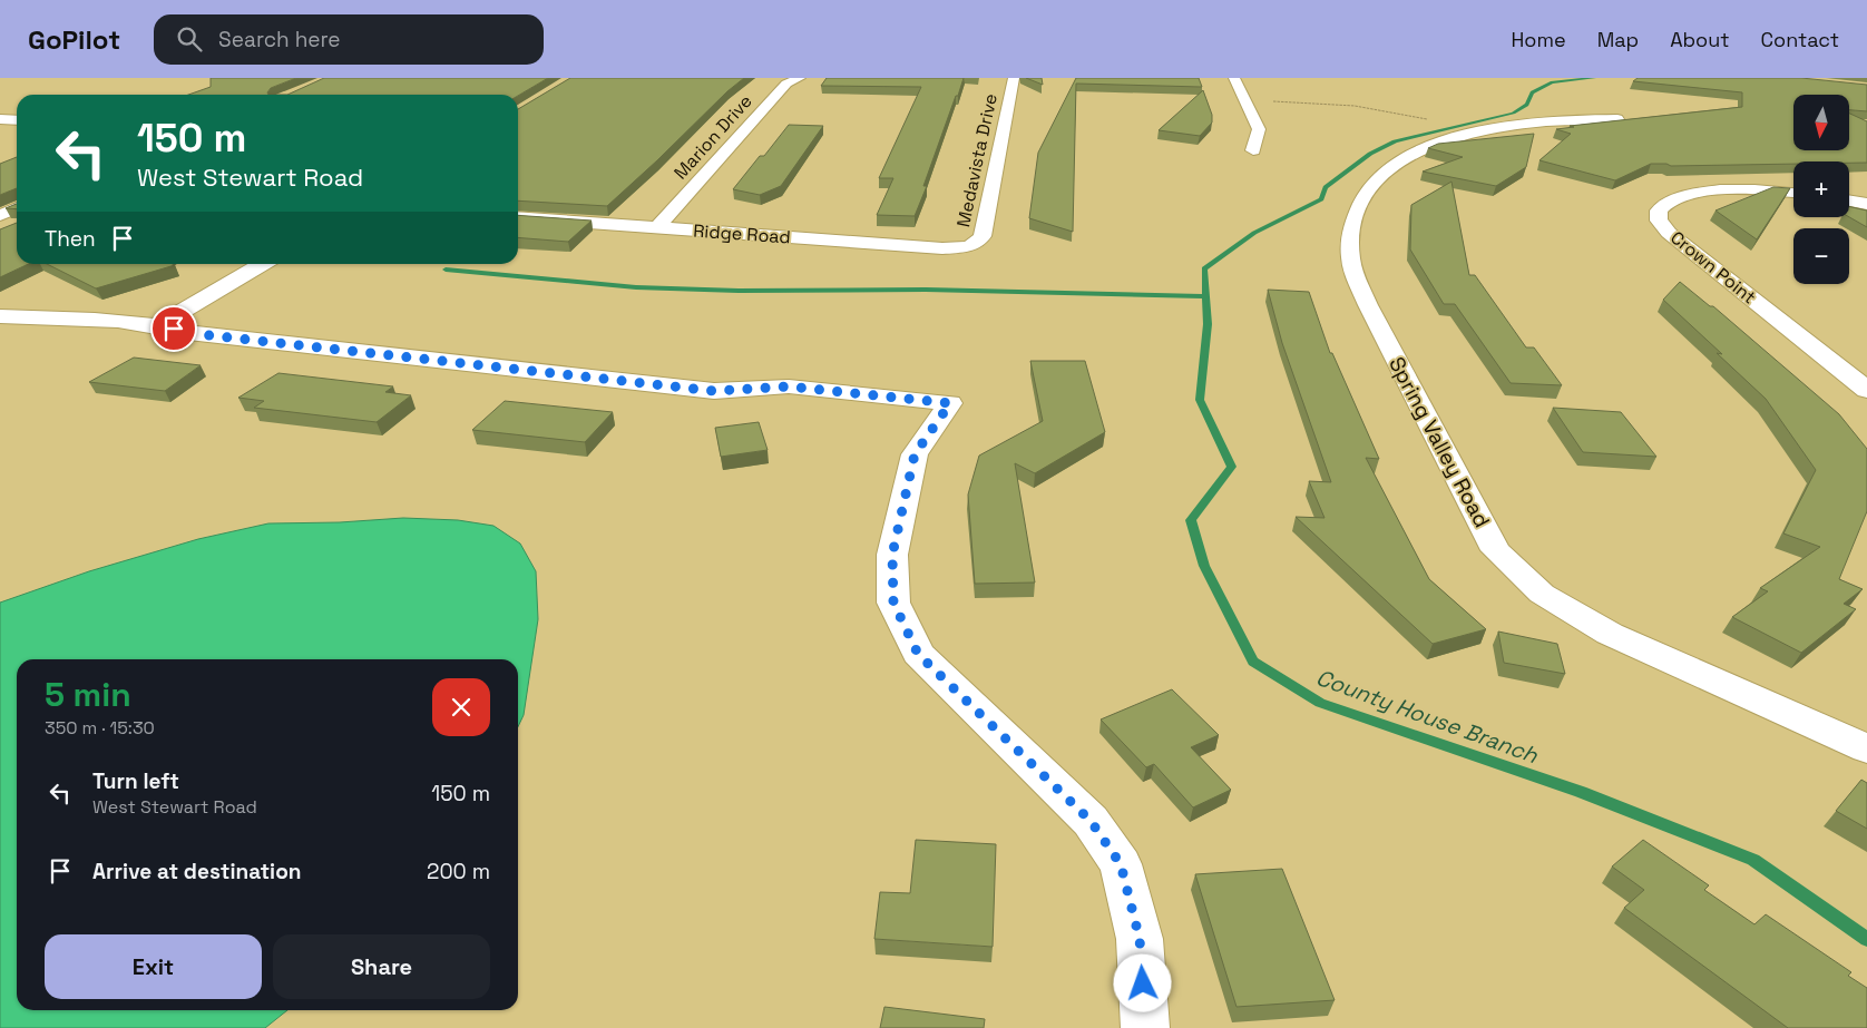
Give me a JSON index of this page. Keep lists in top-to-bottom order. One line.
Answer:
{"streets":{"street":["Marion Drive","Medavista Drive","Ridge Road","Crown Point","Spring Valley Road"]},"crossings":[["Marion Drive","Ridge Road"],["Medavista Drive","Ridge Road"]],"water":["County House Branch"],"north":"bottom","page":{"header":"GoPilot","search":"Search here","nav":["Home","Map","About","Contact"],"map_buttons":["+","−"],"turn":["150 m","West Stewart Road"],"then":"Then","heading":["5 min","350 m · 15:30"],"list":[{"name":"Turn left","note":"West Stewart Road","value":"150 m"},{"name":"Arrive at destination","value":"200 m"}],"buttons":["Exit","Share"]}}
